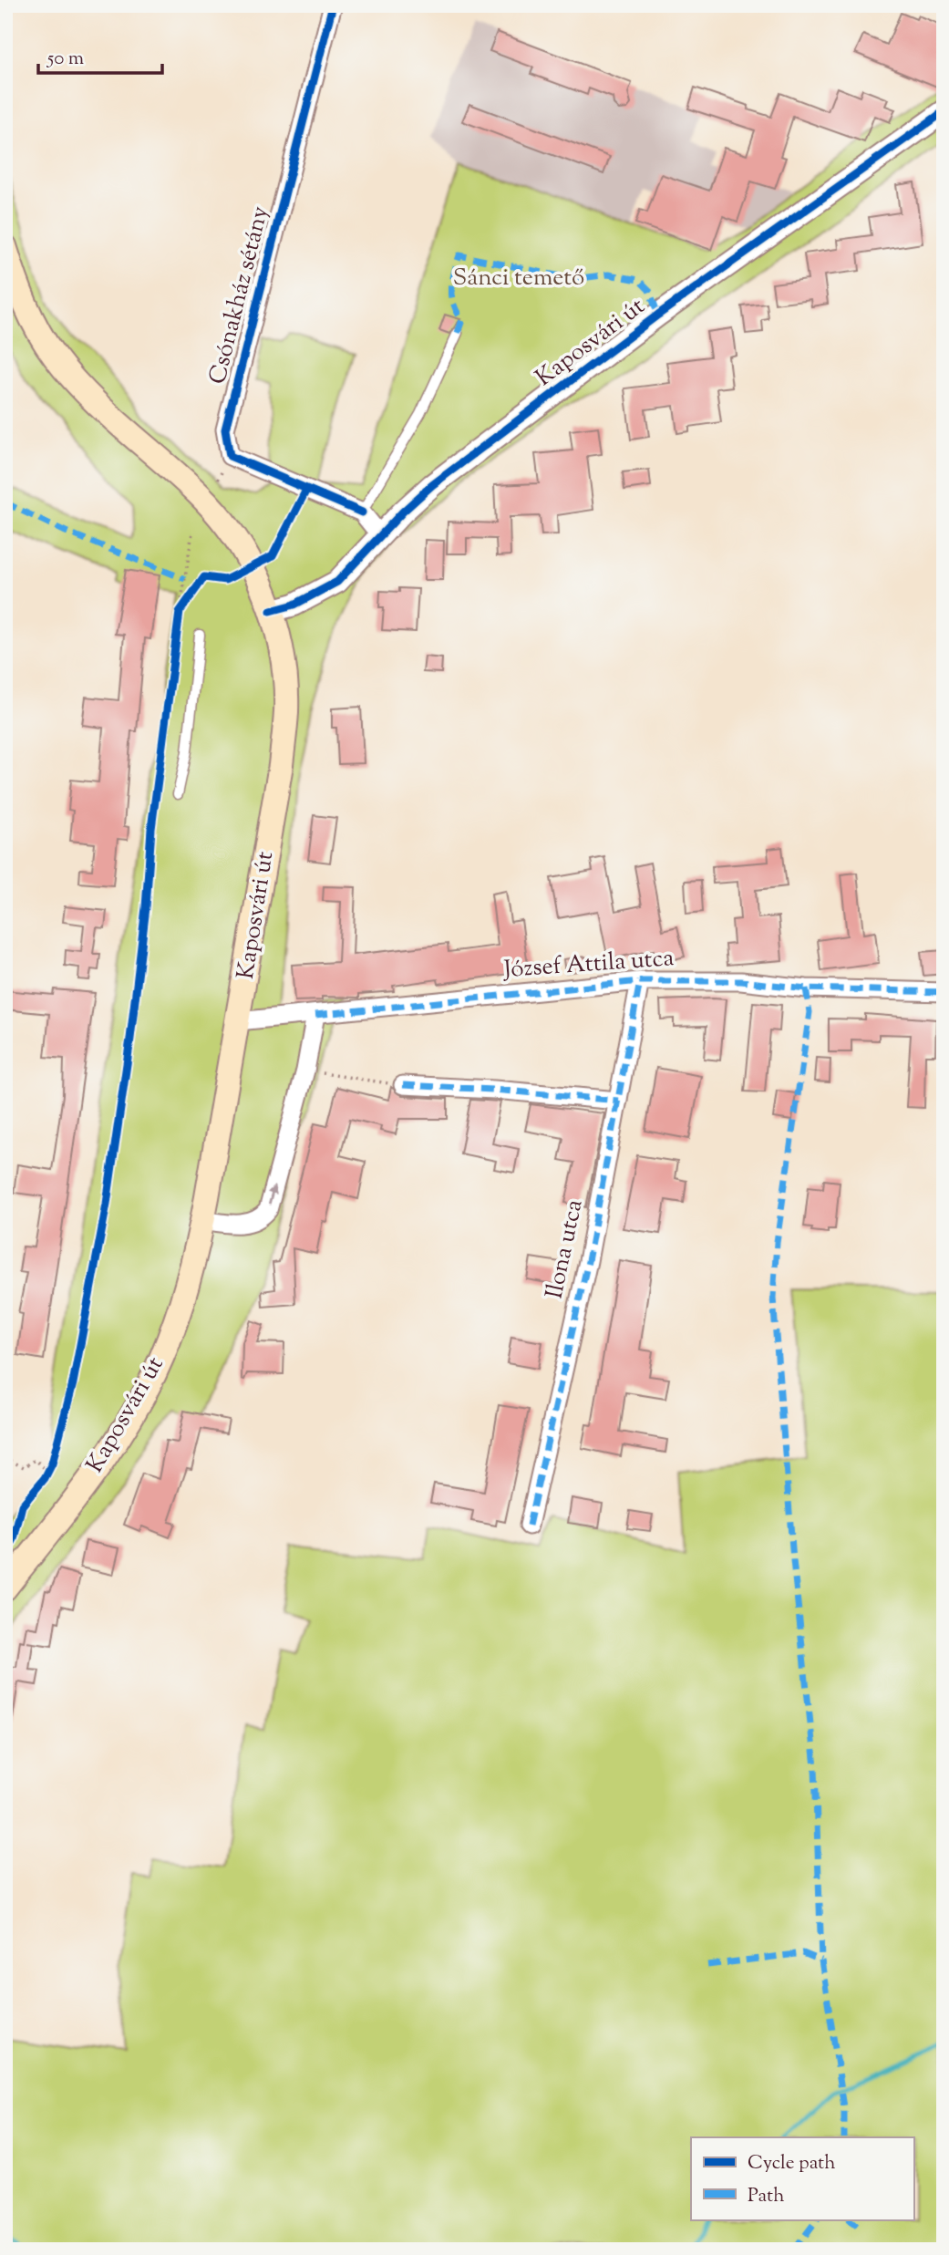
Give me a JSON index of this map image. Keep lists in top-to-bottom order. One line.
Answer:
{"streets":{"main road":["Kaposvári út"],"street":["Csónakház sétány","József Attila utca","Ilona utca"]},"crossings":[["Kaposvári út","József Attila utca"],["József Attila utca","Ilona utca"]],"parks":["Sánci temető"],"legend":["Cycle path","Path"],"scale_bar":"50 m"}
